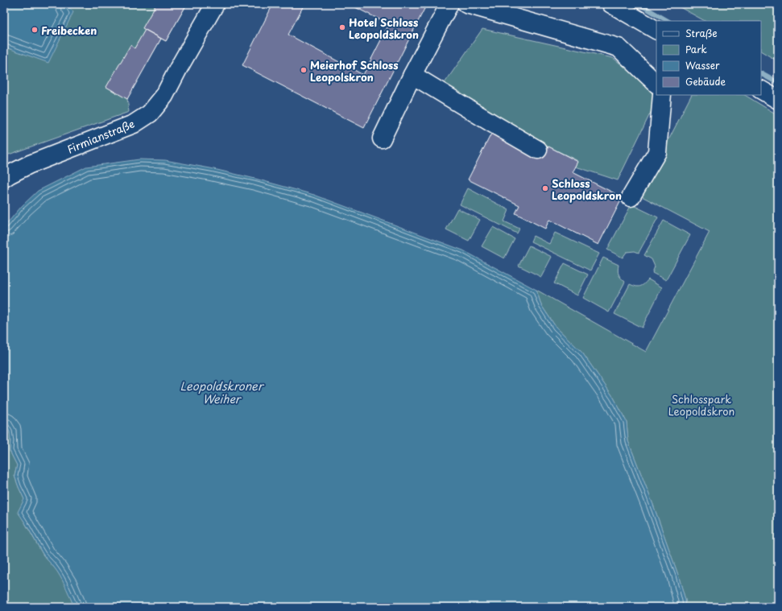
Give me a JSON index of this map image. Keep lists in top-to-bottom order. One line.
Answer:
{"streets":{"street":["Firmianstraße"]},"water":["Leopoldskroner Weiher"],"parks":["Schlosspark Leopoldskron"],"places":["Hotel Schloss Leopoldskron","Freibecken","Meierhof Schloss Leopolskron","Schloss Leopoldskron"],"legend":["Straße","Park","Wasser","Gebäude"]}
